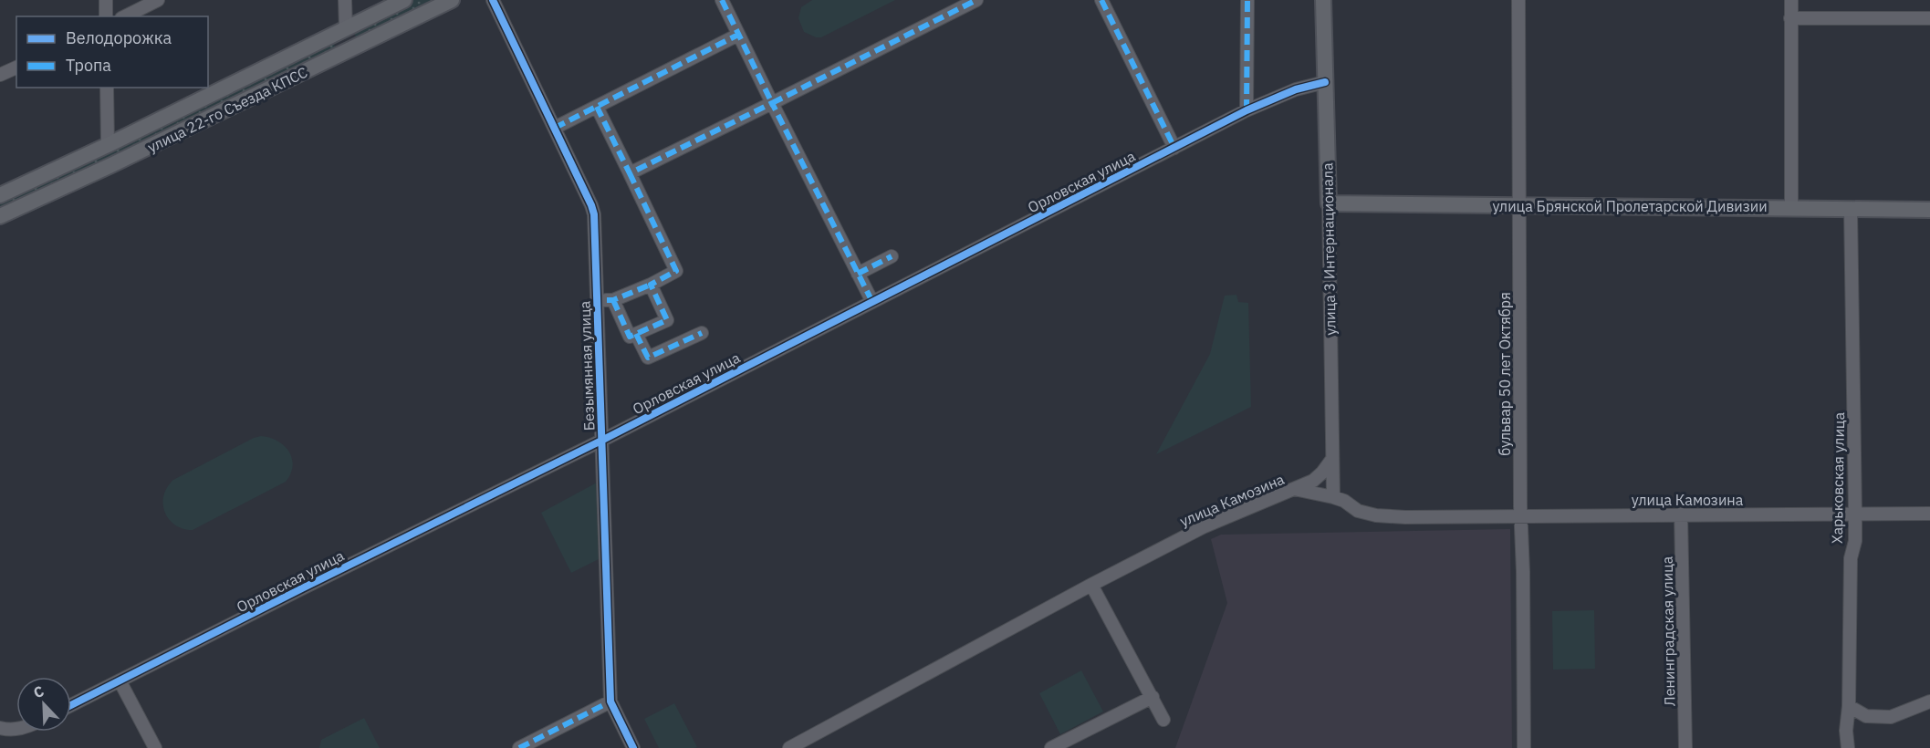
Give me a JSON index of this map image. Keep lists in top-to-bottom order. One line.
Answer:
{"streets":{"main road":["улица 22-го Съезда КПСС","улица Брянской Пролетарской Дивизии","улица 3 Интернационала"],"street":["Орловская улица","Безымянная улица","бульвар 50 лет Октября","Харьковская улица","улица Камозина","Ленинградская улица"]},"crossings":[["Орловская улица","улица 3 Интернационала"],["Орловская улица","Безымянная улица"],["улица Брянской Пролетарской Дивизии","улица 3 Интернационала"],["улица Брянской Пролетарской Дивизии","бульвар 50 лет Октября"],["улица Брянской Пролетарской Дивизии","Харьковская улица"],["улица 3 Интернационала","улица Камозина"],["бульвар 50 лет Октября","улица Камозина"],["Харьковская улица","улица Камозина"],["улица Камозина","Ленинградская улица"]],"legend":["Велодорожка","Тропа"],"north":"top left"}
